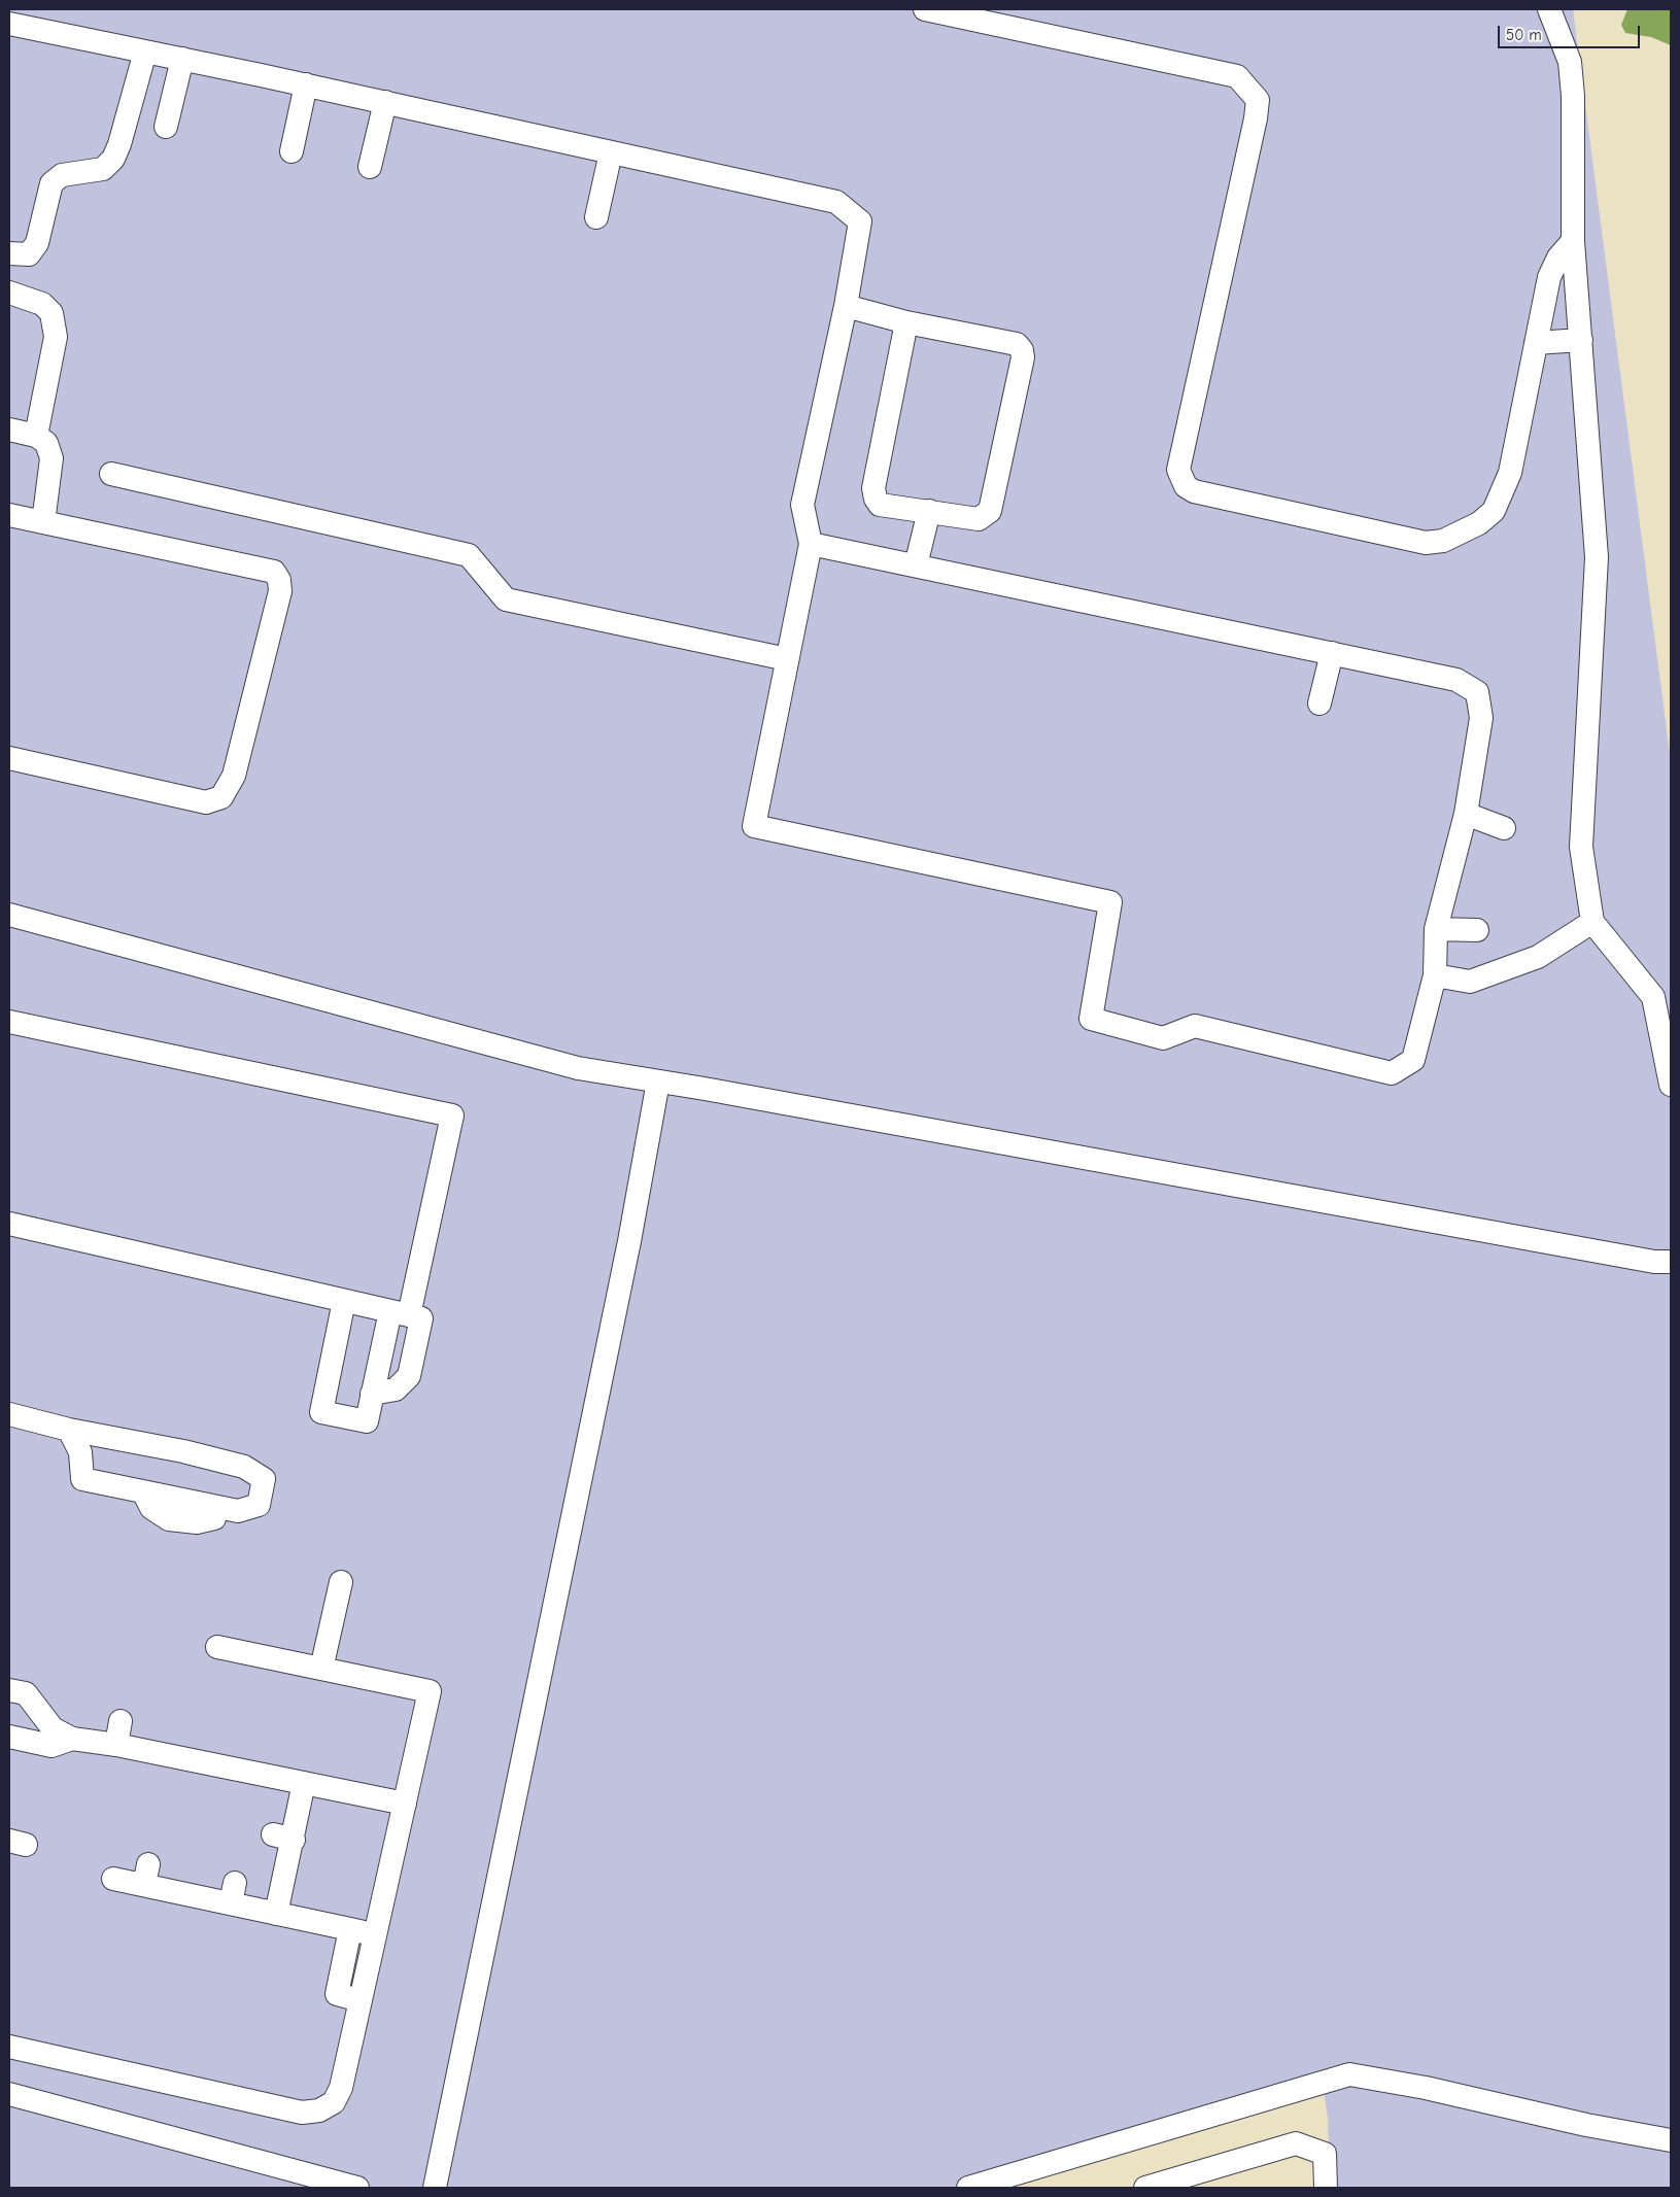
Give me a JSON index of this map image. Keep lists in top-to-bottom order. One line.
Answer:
{"scale_bar":"50 m"}
